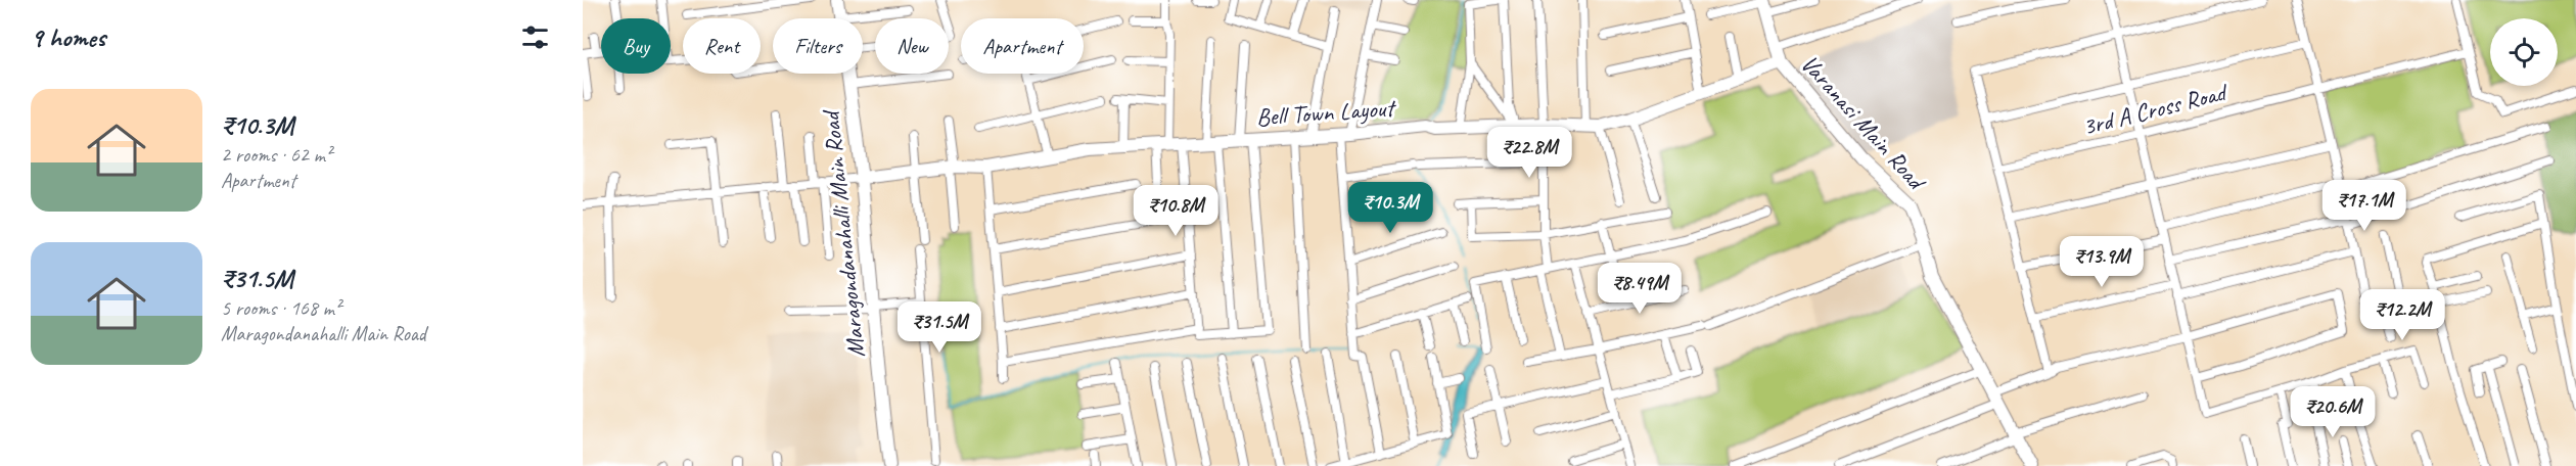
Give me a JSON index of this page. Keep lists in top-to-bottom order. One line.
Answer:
{"streets":{"street":["3rd A Cross Road","Bell Town Layout","Varanasi Main Road","Maragondanahalli Main Road"]},"crossings":[["Bell Town Layout","Varanasi Main Road"],["Bell Town Layout","Maragondanahalli Main Road"]],"page":{"heading":"9 homes","chip":["Buy","Rent","Filters","New","Apartment"],"list":[{"name":"₹10.3M","note":"2 rooms · 62 m² · Apartment"},{"name":"₹31.5M","note":"5 rooms · 168 m² · Maragondanahalli Main Road"}],"price":["₹22.8M","₹17.1M","₹10.3M","₹10.8M","₹13.9M","₹8.49M","₹12.2M","₹31.5M","₹20.6M"]}}
